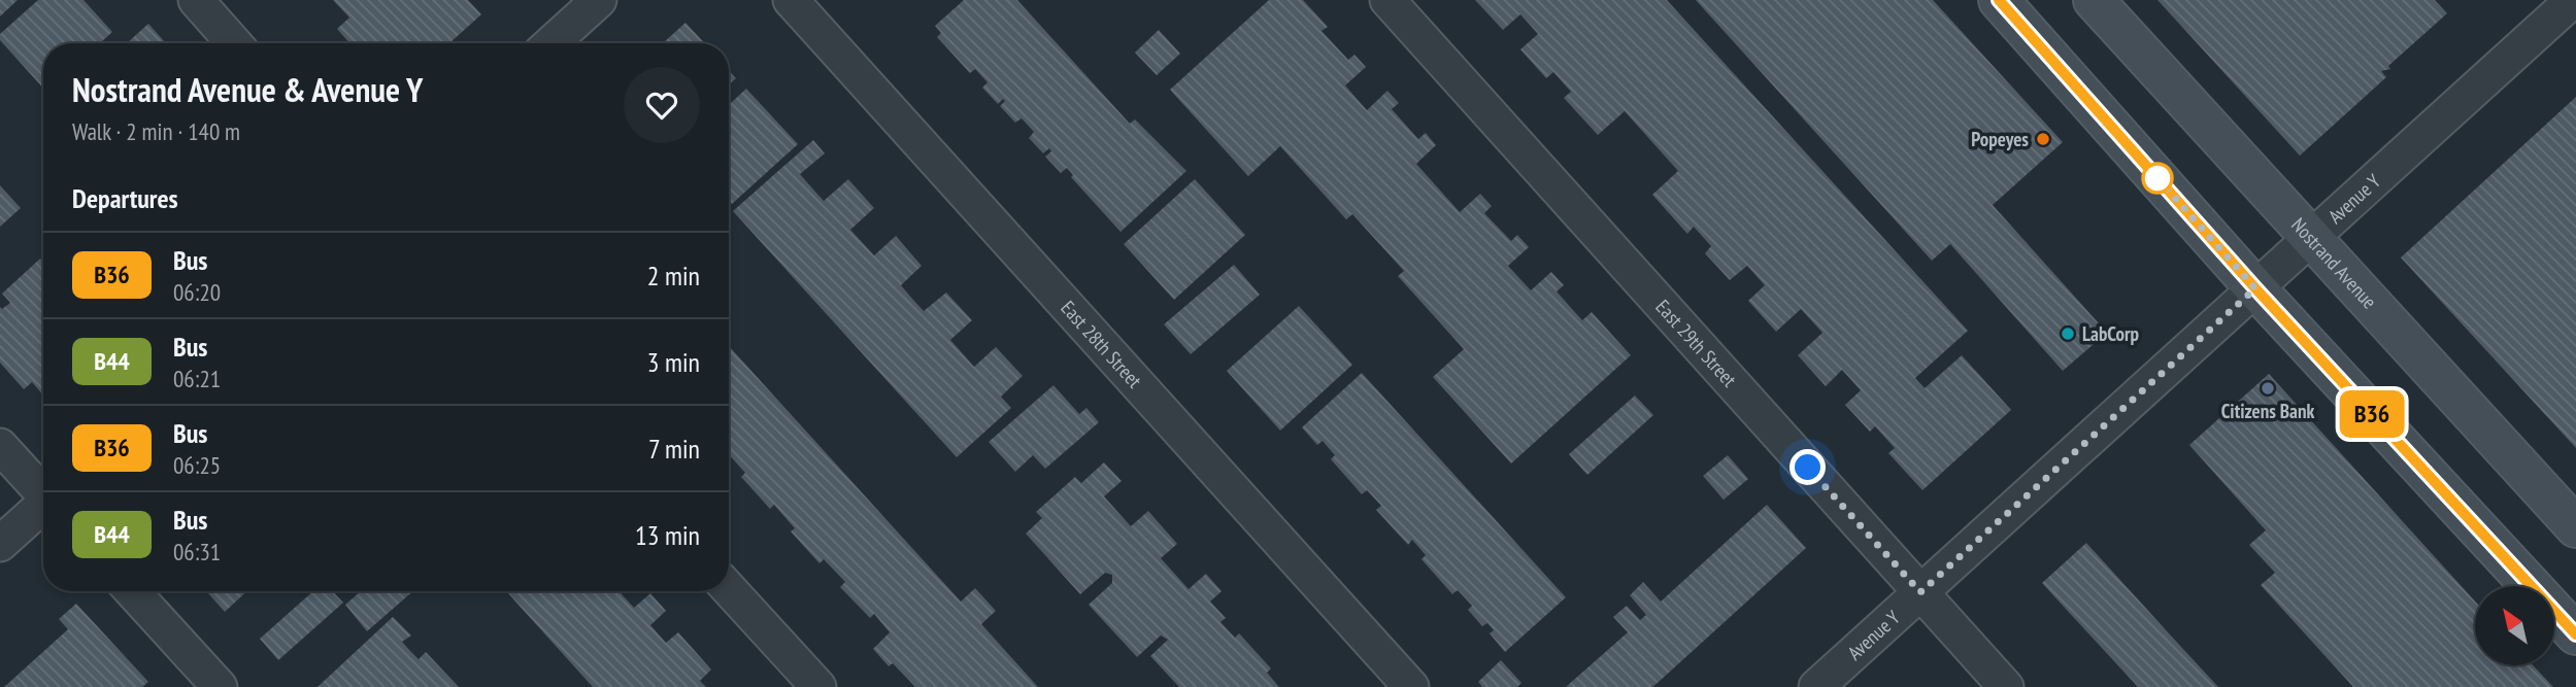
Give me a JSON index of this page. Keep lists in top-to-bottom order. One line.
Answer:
{"streets":{"main road":["Nostrand Avenue"],"street":["Avenue Y","East 28th Street","East 29th Street"]},"crossings":[["Avenue Y","Nostrand Avenue"],["Avenue Y","East 29th Street"]],"places":["Popeyes","LabCorp","Citizens Bank"],"lines":["bus line B36"],"north":"top left","page":{"on_map":"B36","heading":[["Nostrand Avenue & Avenue Y","Walk · 2 min · 140 m"],"Departures"],"list":[{"mark":"B36","name":"Bus","note":"06:20","value":"2 min"},{"mark":"B44","name":"Bus","note":"06:21","value":"3 min"},{"mark":"B36","name":"Bus","note":"06:25","value":"7 min"},{"mark":"B44","name":"Bus","note":"06:31","value":"13 min"}]}}
